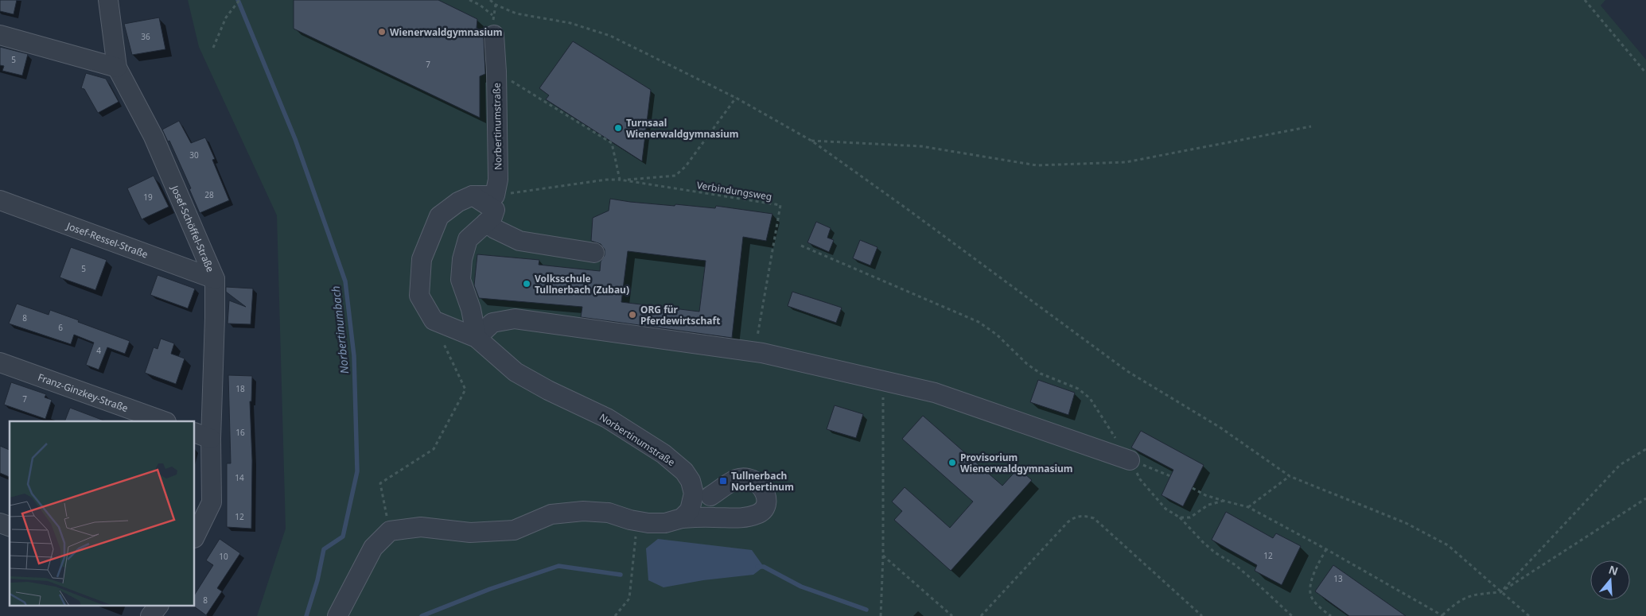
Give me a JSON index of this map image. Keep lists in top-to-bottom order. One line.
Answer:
{"streets":{"street":["Norbertinumstraße","Josef-Schöffel-Straße","Josef-Ressel-Straße","Franz-Ginzkey-Straße"],"path":["Verbindungsweg"]},"crossings":[["Josef-Schöffel-Straße","Josef-Ressel-Straße"]],"water":["Norbertinumbach"],"places":{"other":["Wienerwaldgymnasium","Turnsaal Wienerwaldgymnasium","Volksschule Tullnerbach (Zubau)","ORG für Pferdewirtschaft","Provisorium Wienerwaldgymnasium"],"transit":["Tullnerbach Norbertinum"]},"house_numbers":["36","5","7","30","28","19","5","8","6","4","18","7","16","14","12","12","10","13","8"],"north":"top"}
